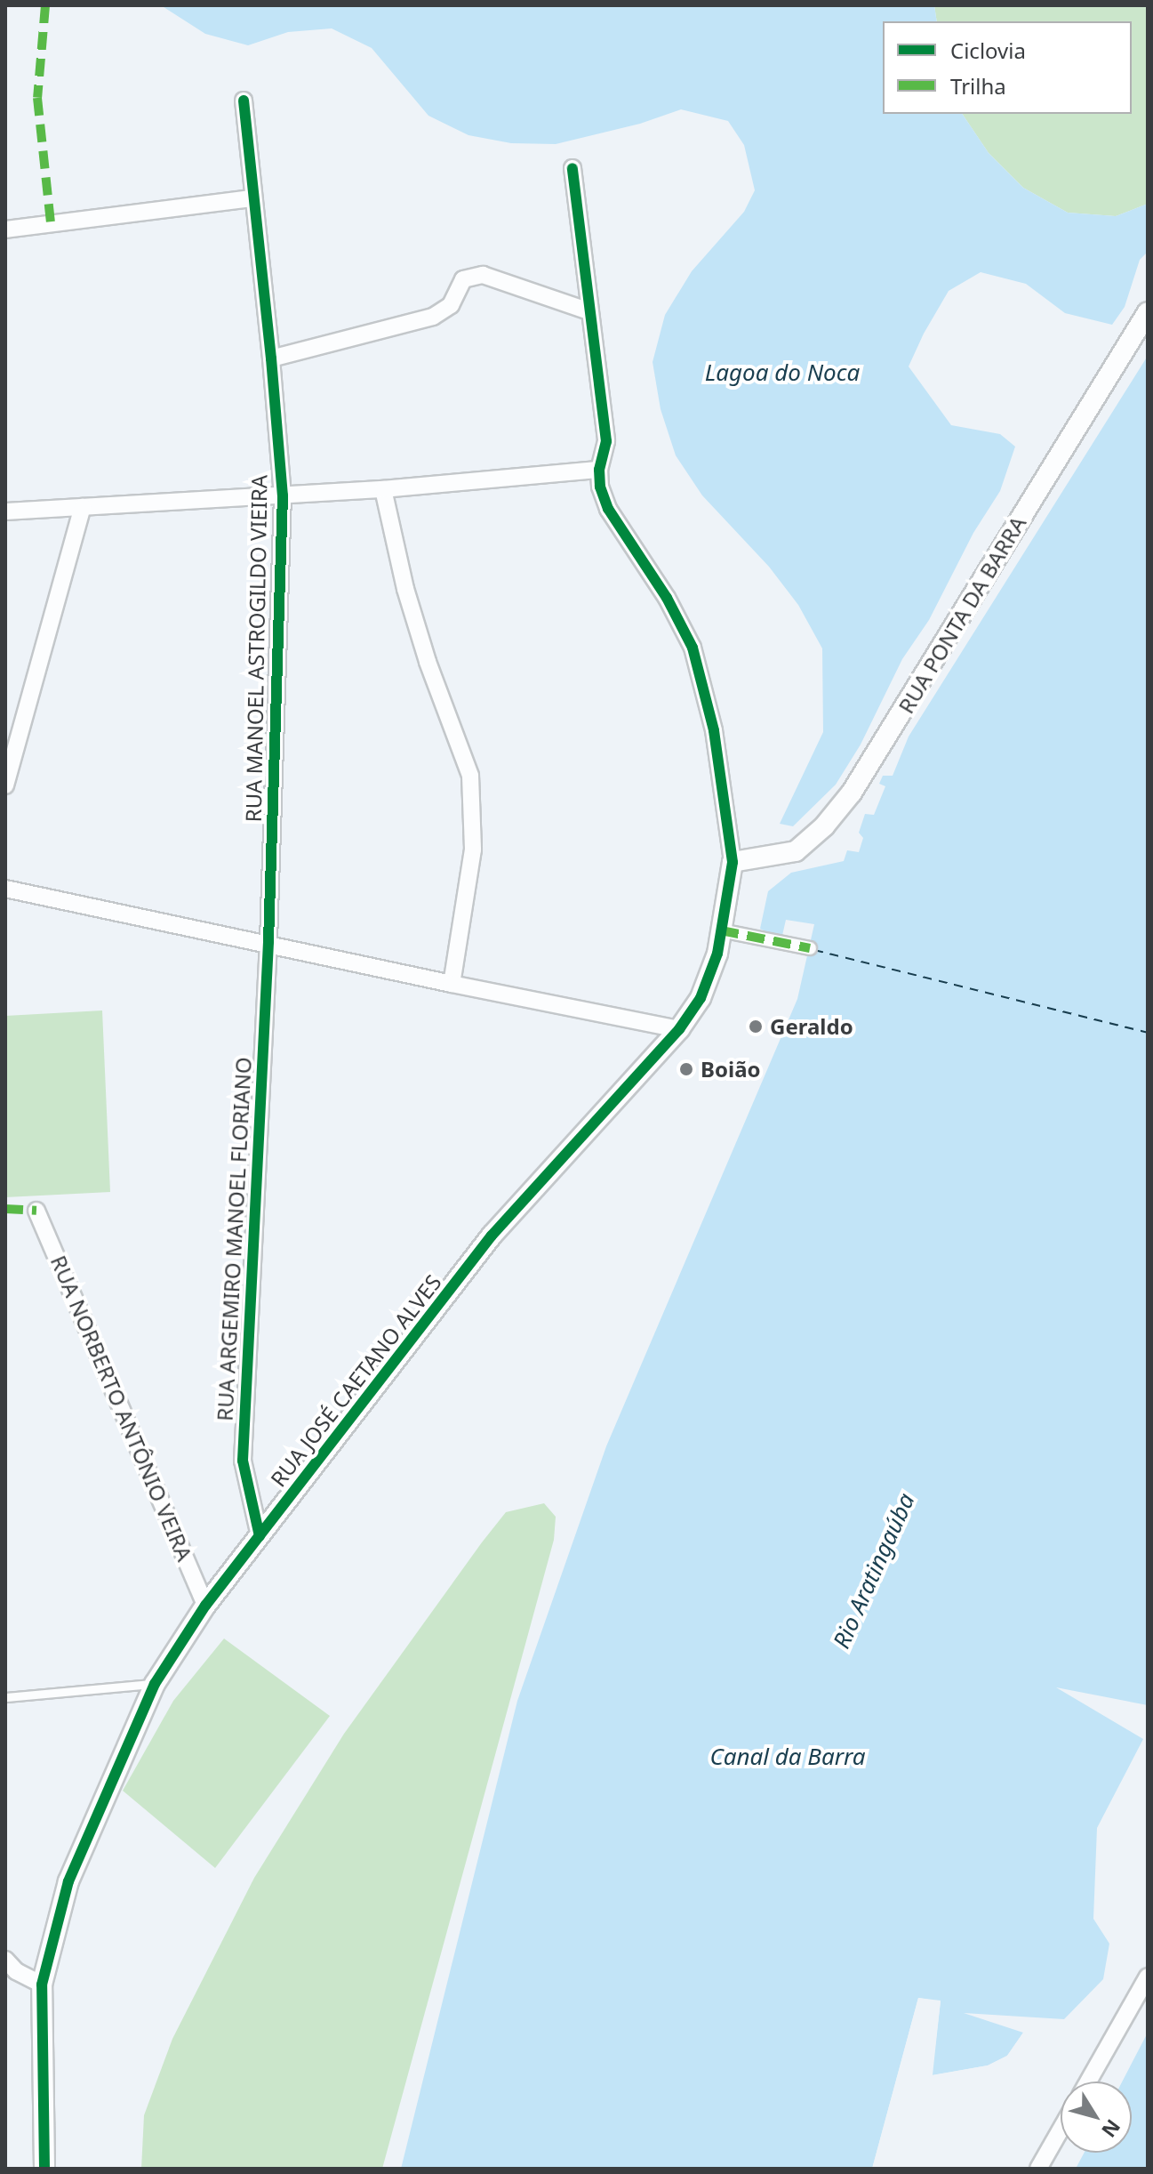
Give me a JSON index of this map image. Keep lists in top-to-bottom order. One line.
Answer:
{"streets":{"street":["RUA PONTA DA BARRA","RUA MANOEL ASTROGILDO VIEIRA","RUA ARGEMIRO MANOEL FLORIANO","RUA JOSÉ CAETANO ALVES","RUA NORBERTO ANTÔNIO VEIRA"]},"crossings":[["RUA PONTA DA BARRA","RUA JOSÉ CAETANO ALVES"],["RUA MANOEL ASTROGILDO VIEIRA","RUA ARGEMIRO MANOEL FLORIANO"],["RUA ARGEMIRO MANOEL FLORIANO","RUA JOSÉ CAETANO ALVES"],["RUA JOSÉ CAETANO ALVES","RUA NORBERTO ANTÔNIO VEIRA"]],"water":["Lagoa do Noca","Rio Aratingaúba","Canal da Barra"],"places":["Geraldo","Boião"],"legend":["Ciclovia","Trilha"],"north":"bottom right"}
